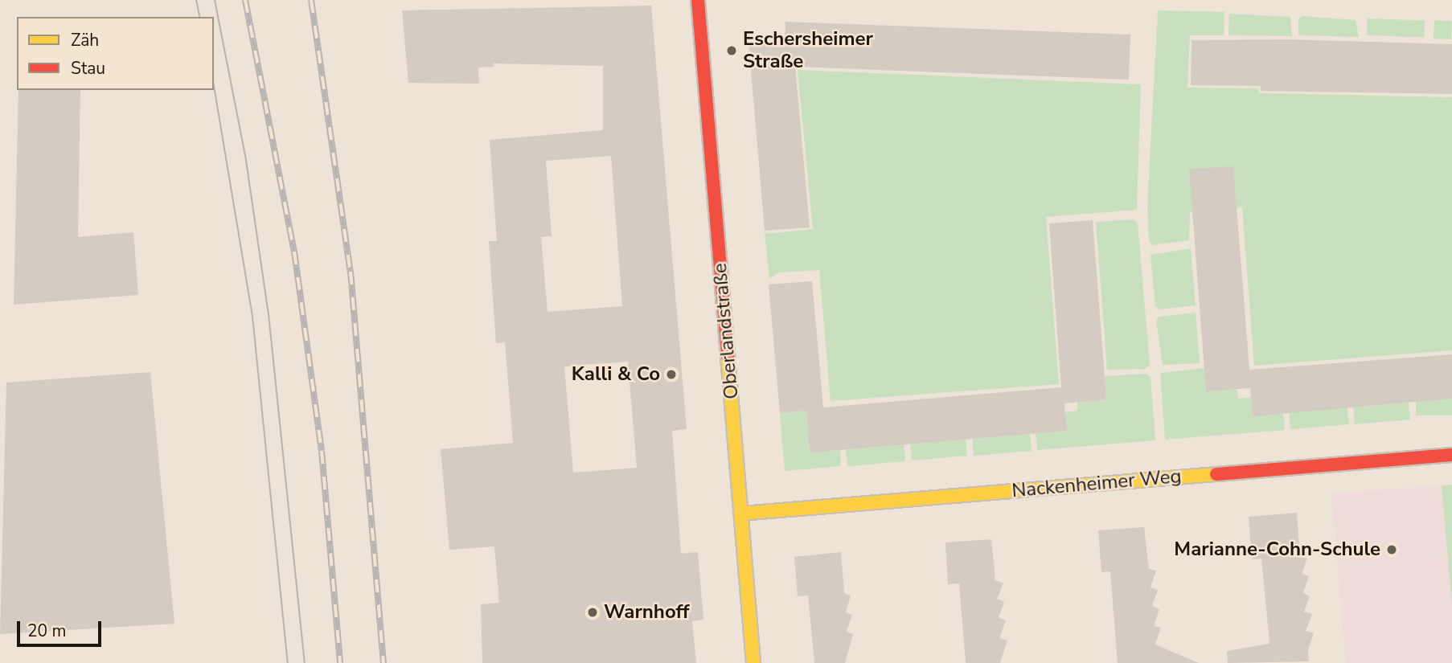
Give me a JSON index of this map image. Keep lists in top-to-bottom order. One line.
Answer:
{"streets":{"street":["Oberlandstraße","Nackenheimer Weg"]},"crossings":[["Oberlandstraße","Nackenheimer Weg"]],"places":["Eschersheimer Straße","Kalli & Co","Marianne-Cohn-Schule","Warnhoff"],"legend":["Zäh","Stau"],"scale_bar":"20 m"}
